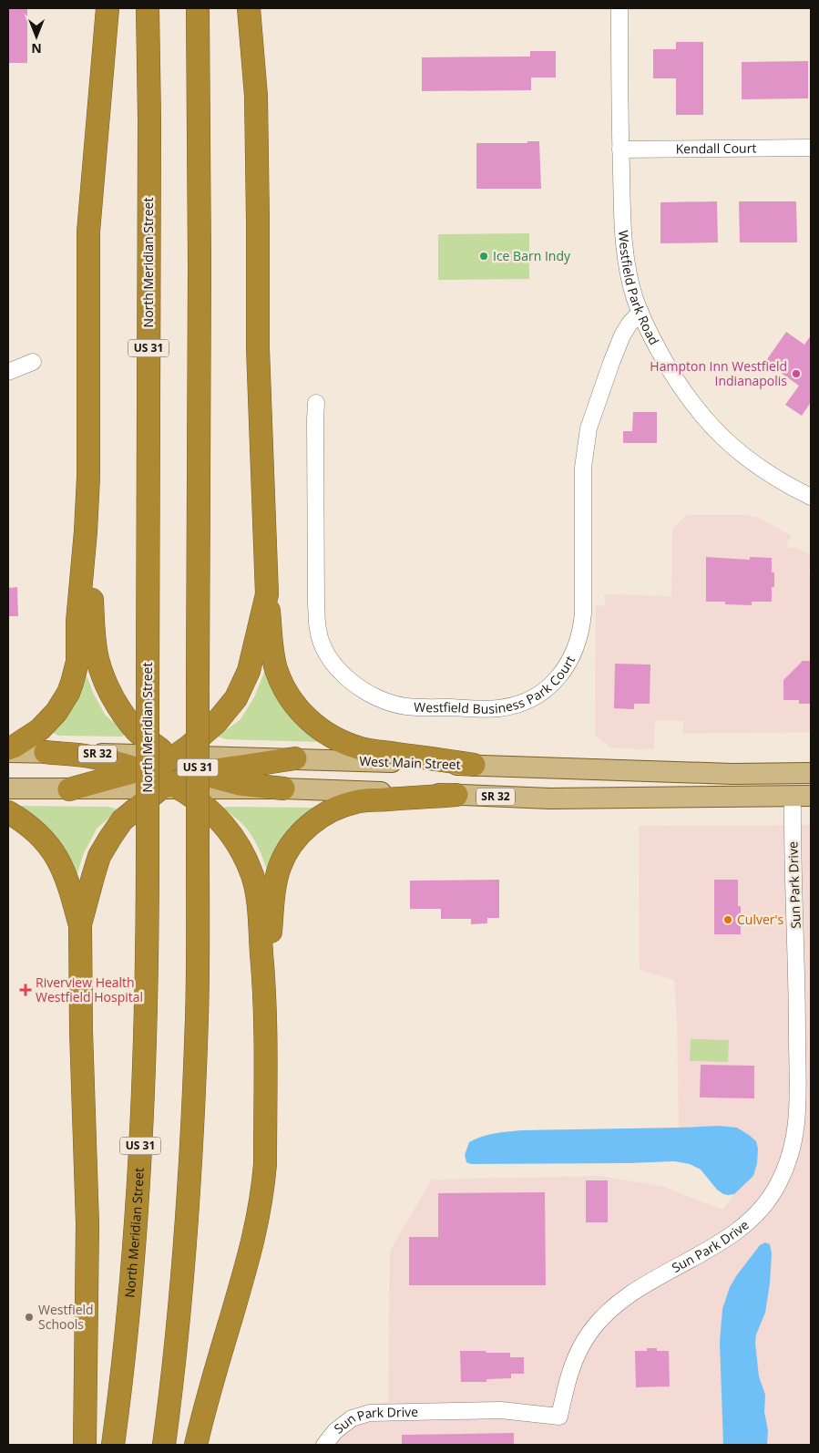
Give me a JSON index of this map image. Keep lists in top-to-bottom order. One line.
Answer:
{"streets":{"highway":["North Meridian Street","US 31"],"main road":["SR 32","West Main Street"],"street":["Kendall Court","Westfield Park Road","Westfield Business Park Court","Sun Park Drive"]},"crossings":[["Kendall Court","Westfield Park Road"],["Westfield Park Road","Westfield Business Park Court"],["SR 32","Sun Park Drive"]],"places":{"other":["Ice Barn Indy","Hampton Inn Westfield Indianapolis","Culver's","Westfield Schools"],"health":["Riverview Health Westfield Hospital"]},"north":"bottom"}
